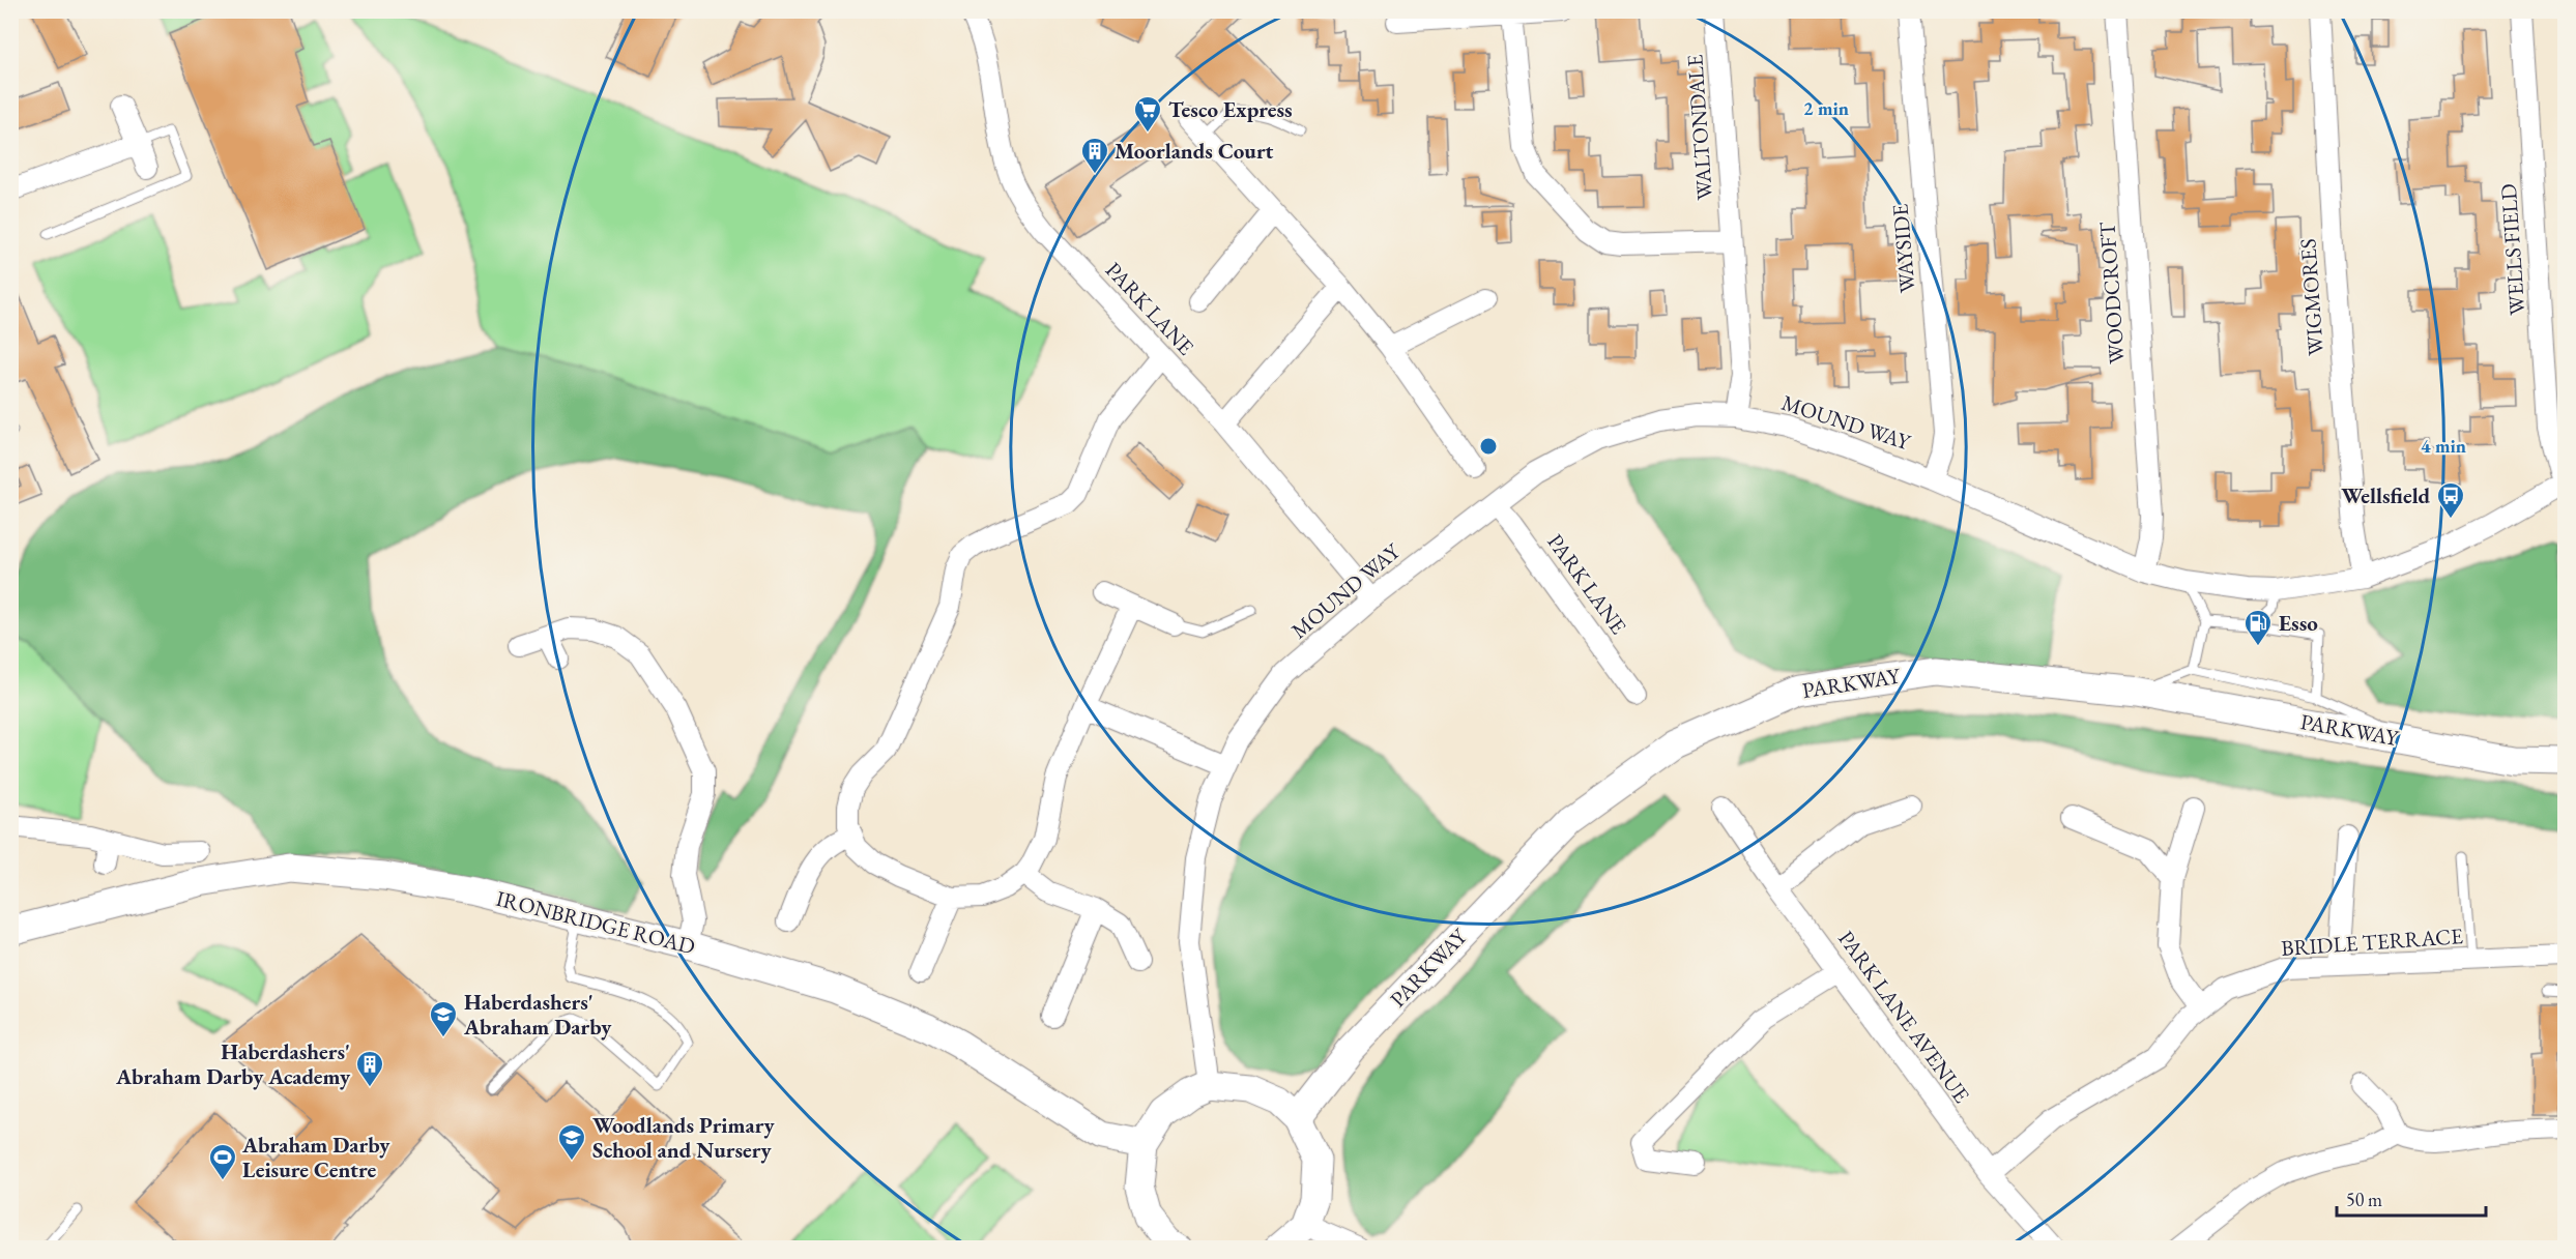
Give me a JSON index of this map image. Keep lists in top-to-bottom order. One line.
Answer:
{"streets":{"main road":["PARKWAY","IRONBRIDGE ROAD"],"street":["WALTONDALE","WAYSIDE","WELLS FIELD","WOODCROFT","WIGMORES","PARK LANE","MOUND WAY","BRIDLE TERRACE","PARK LANE AVENUE"]},"crossings":[["WALTONDALE","MOUND WAY"],["WAYSIDE","MOUND WAY"],["WELLS FIELD","MOUND WAY"],["WOODCROFT","MOUND WAY"],["WIGMORES","MOUND WAY"],["PARK LANE","MOUND WAY"],["BRIDLE TERRACE","PARK LANE AVENUE"]],"places":{"supermarket":["Tesco Express"],"building":["Moorlands Court","Haberdashers' Abraham Darby Academy"],"bus stop":["Wellsfield"],"fuel station":["Esso"],"school or university":["Haberdashers' Abraham Darby","Woodlands Primary School and Nursery"],"sports":["Abraham Darby Leisure Centre"]},"scale_bar":"50 m","rings":["2 min","4 min"]}
